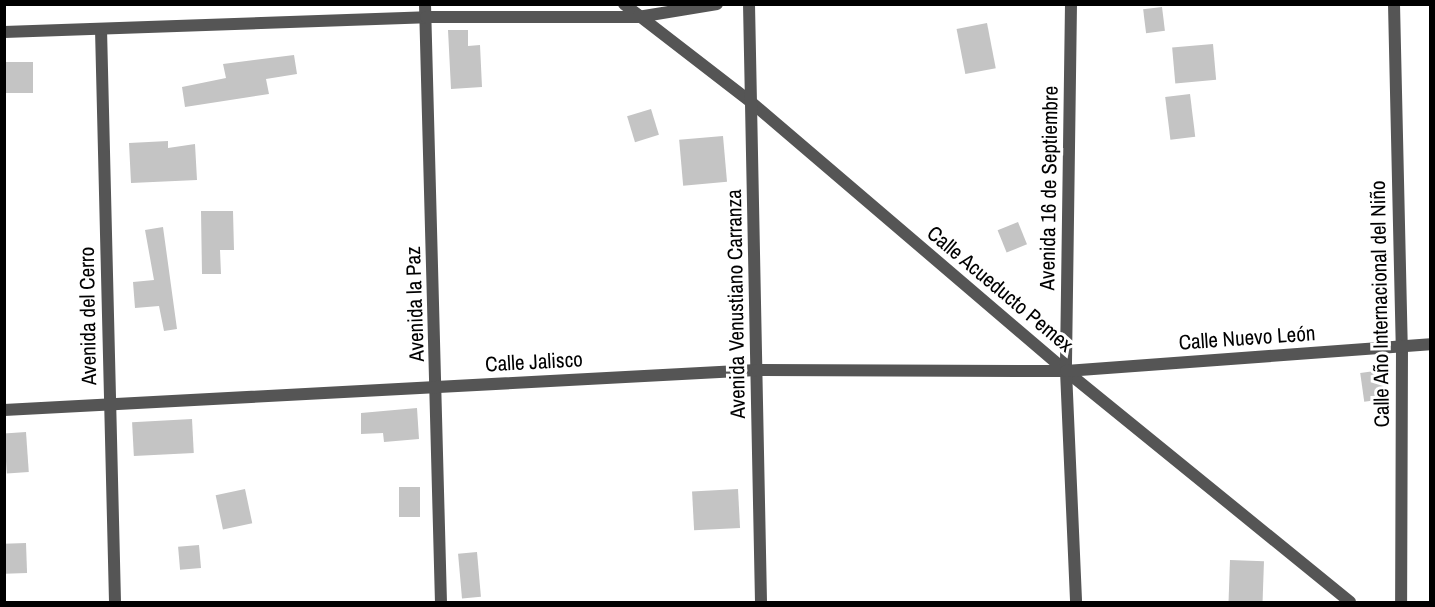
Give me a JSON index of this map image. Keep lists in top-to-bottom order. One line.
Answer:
{"streets":{"street":["Avenida 16 de Septiembre","Calle Acueducto Pemex","Avenida la Paz","Avenida Venustiano Carranza","Calle Año Internacional del Niño","Avenida del Cerro","Calle Nuevo León","Calle Jalisco"]},"crossings":[["Avenida 16 de Septiembre","Calle Acueducto Pemex"],["Avenida 16 de Septiembre","Calle Nuevo León"],["Avenida 16 de Septiembre","Calle Jalisco"],["Calle Acueducto Pemex","Avenida Venustiano Carranza"],["Calle Acueducto Pemex","Calle Nuevo León"],["Calle Acueducto Pemex","Calle Jalisco"],["Avenida la Paz","Calle Jalisco"],["Avenida Venustiano Carranza","Calle Jalisco"],["Calle Año Internacional del Niño","Calle Nuevo León"],["Avenida del Cerro","Calle Jalisco"],["Calle Nuevo León","Calle Jalisco"]]}
